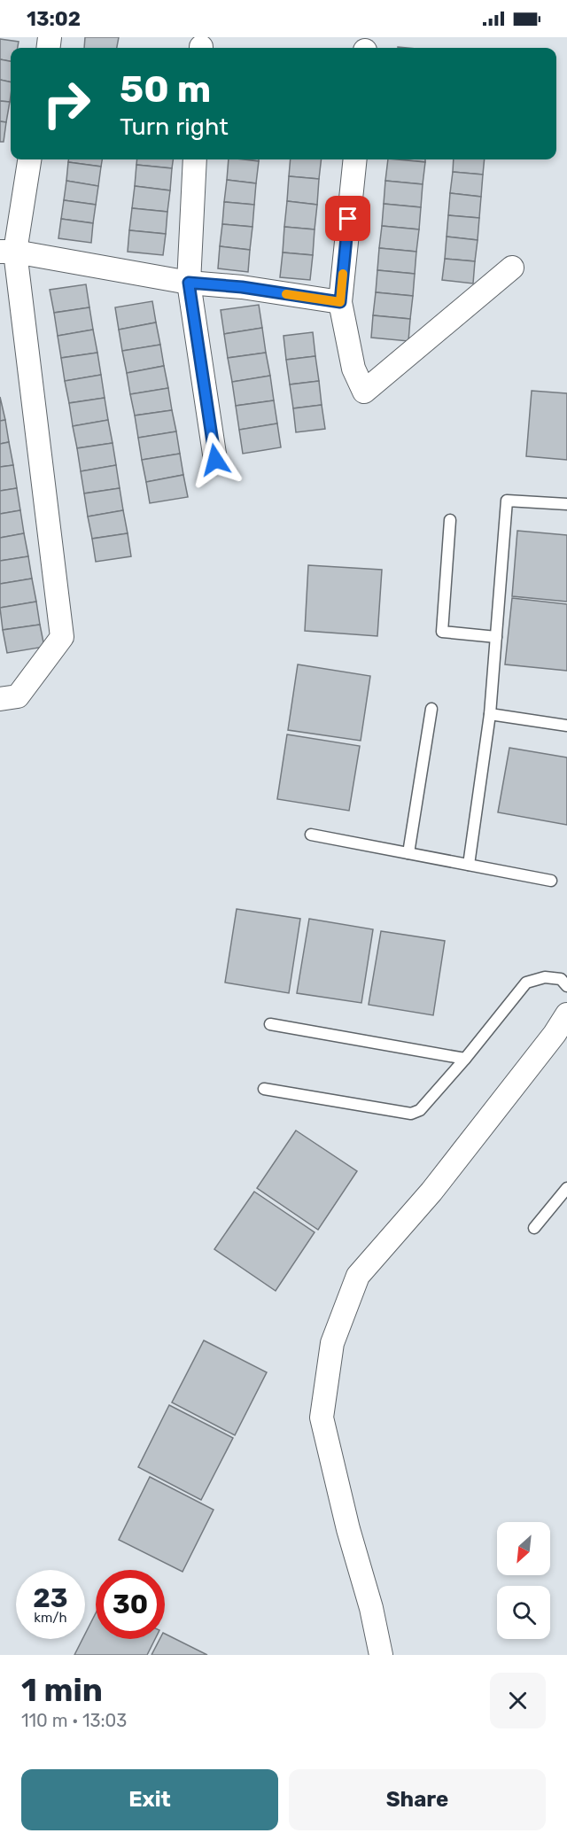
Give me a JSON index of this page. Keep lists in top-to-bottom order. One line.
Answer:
{"north":"bottom left","page":{"status":"13:02","turn":["50 m","Turn right"],"speed":"23 km/h","limit":"30","heading":["1 min","110 m · 13:03"],"buttons":["Exit","Share"]}}
